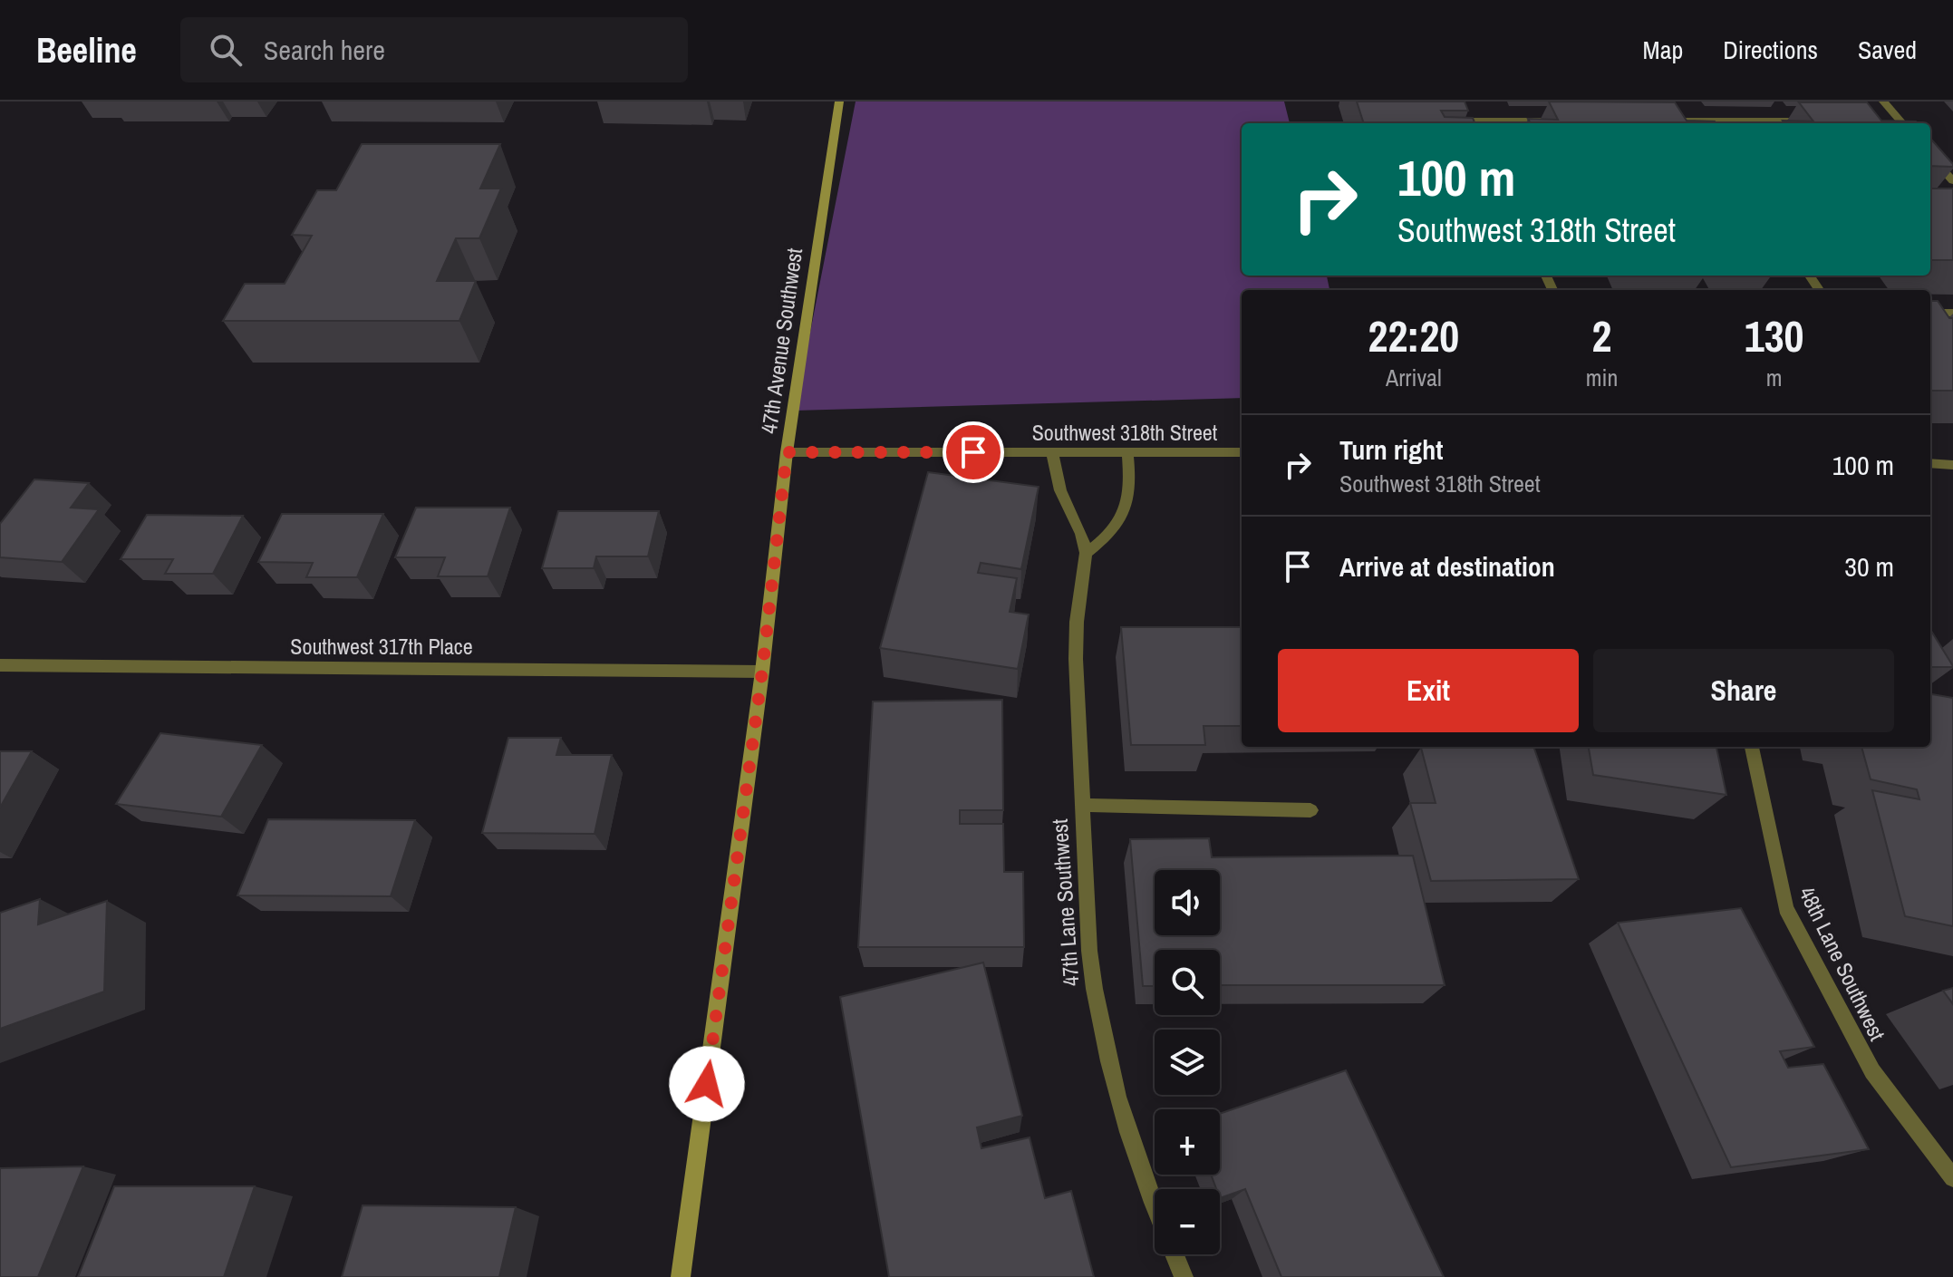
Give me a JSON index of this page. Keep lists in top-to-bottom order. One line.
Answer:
{"streets":{"main road":["47th Avenue Southwest"],"street":["Southwest 318th Street","Southwest 317th Place","47th Lane Southwest","48th Lane Southwest"]},"crossings":[["47th Avenue Southwest","Southwest 318th Street"],["47th Avenue Southwest","Southwest 317th Place"],["Southwest 318th Street","47th Lane Southwest"]],"page":{"header":"Beeline","search":"Search here","nav":["Map","Directions","Saved"],"turn":["100 m","Southwest 318th Street"],"eta":["22:20","Arrival","2","min","130","m"],"list":[{"name":"Turn right","note":"Southwest 318th Street","value":"100 m"},{"name":"Arrive at destination","value":"30 m"}],"buttons":["Exit","Share"],"map_buttons":["+","−"]}}
